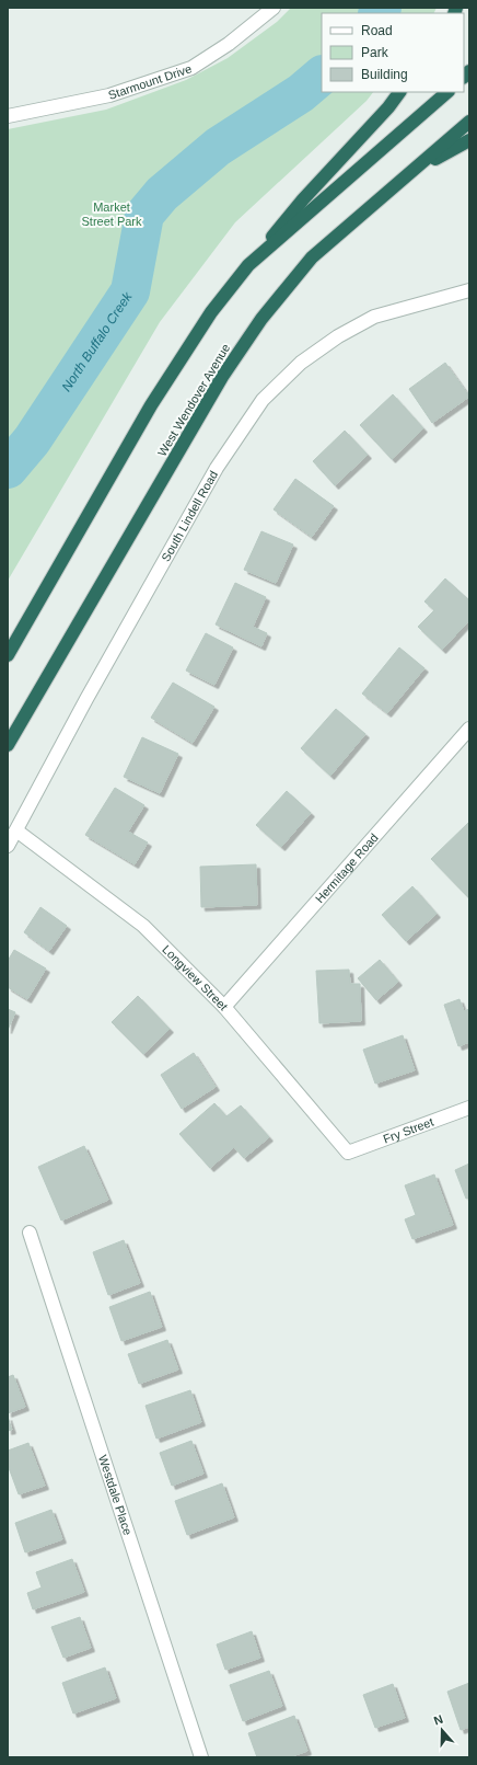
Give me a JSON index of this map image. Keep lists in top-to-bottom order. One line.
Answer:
{"streets":{"highway":["West Wendover Avenue"],"street":["Starmount Drive","South Lindell Road","Hermitage Road","Longview Street","Fry Street","Westdale Place"]},"crossings":[["South Lindell Road","Longview Street"],["Hermitage Road","Longview Street"],["Longview Street","Fry Street"]],"water":["North Buffalo Creek"],"parks":["Market Street Park"],"legend":["Road","Park","Building"],"north":"top"}
